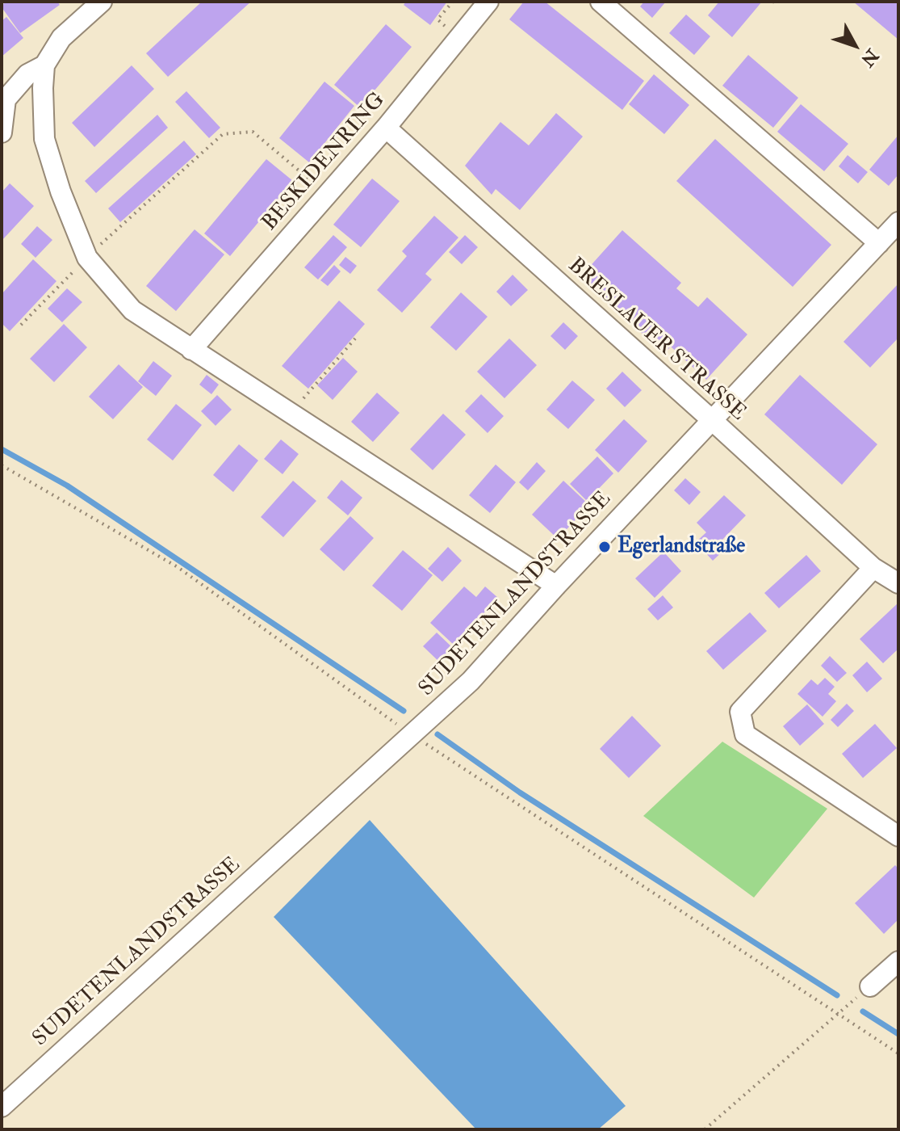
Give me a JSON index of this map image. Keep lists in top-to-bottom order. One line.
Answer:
{"streets":{"street":["BESKIDENRING","BRESLAUER STRASSE","SUDETENLANDSTRASSE"]},"crossings":[["BESKIDENRING","BRESLAUER STRASSE"],["BRESLAUER STRASSE","SUDETENLANDSTRASSE"]],"places":["Egerlandstraße"],"north":"bottom right"}
